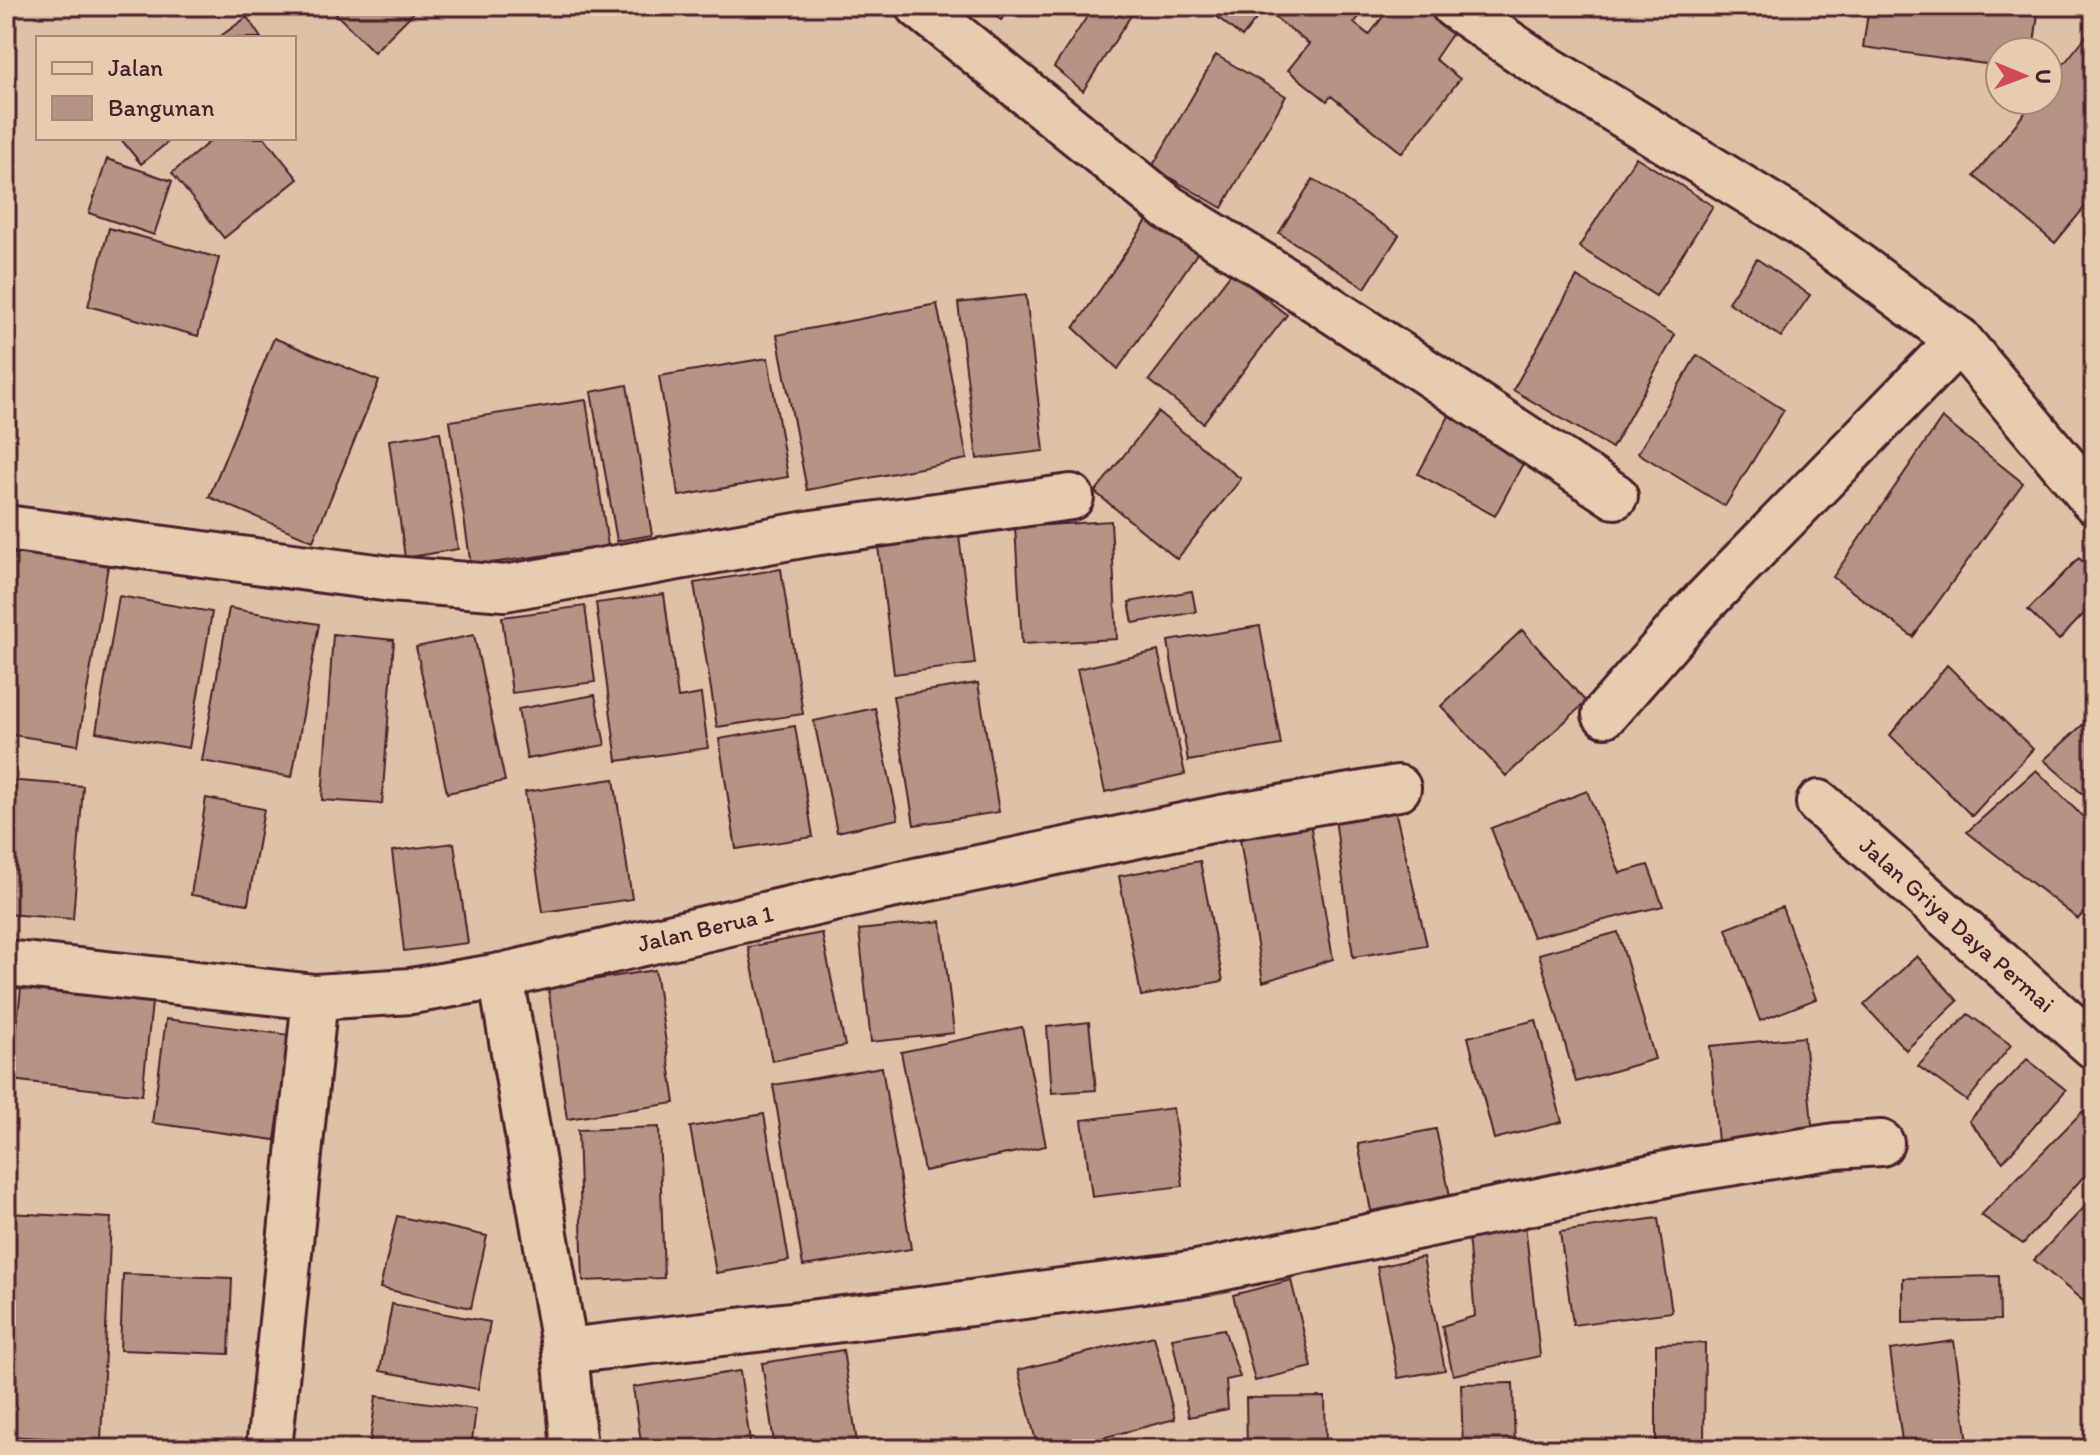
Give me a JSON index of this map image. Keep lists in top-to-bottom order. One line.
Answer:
{"streets":{"street":["Jalan Griya Daya Permai","Jalan Berua 1"]},"legend":["Jalan","Bangunan"],"north":"right"}
